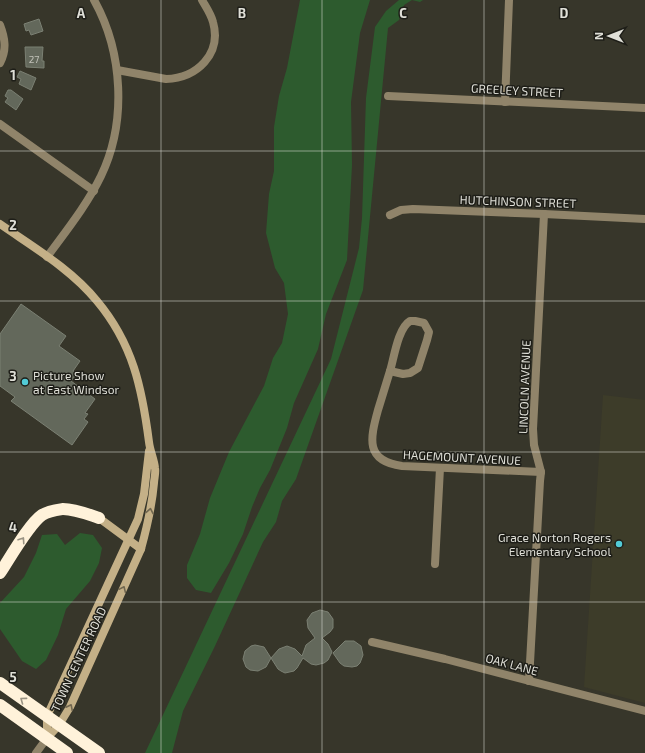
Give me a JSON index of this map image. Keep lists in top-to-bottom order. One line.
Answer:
{"streets":{"street":["GREELEY STREET","HUTCHINSON STREET","LINCOLN AVENUE","HAGEMOUNT AVENUE","TOWN CENTER ROAD","OAK LANE"]},"crossings":[["HUTCHINSON STREET","LINCOLN AVENUE"],["LINCOLN AVENUE","HAGEMOUNT AVENUE"],["LINCOLN AVENUE","OAK LANE"]],"places":["Picture Show at East Windsor","Grace Norton Rogers Elementary School"],"house_numbers":["27"],"north":"left","grid":{"columns":["A","B","C","D"],"rows":["1","2","3","4","5"]}}
